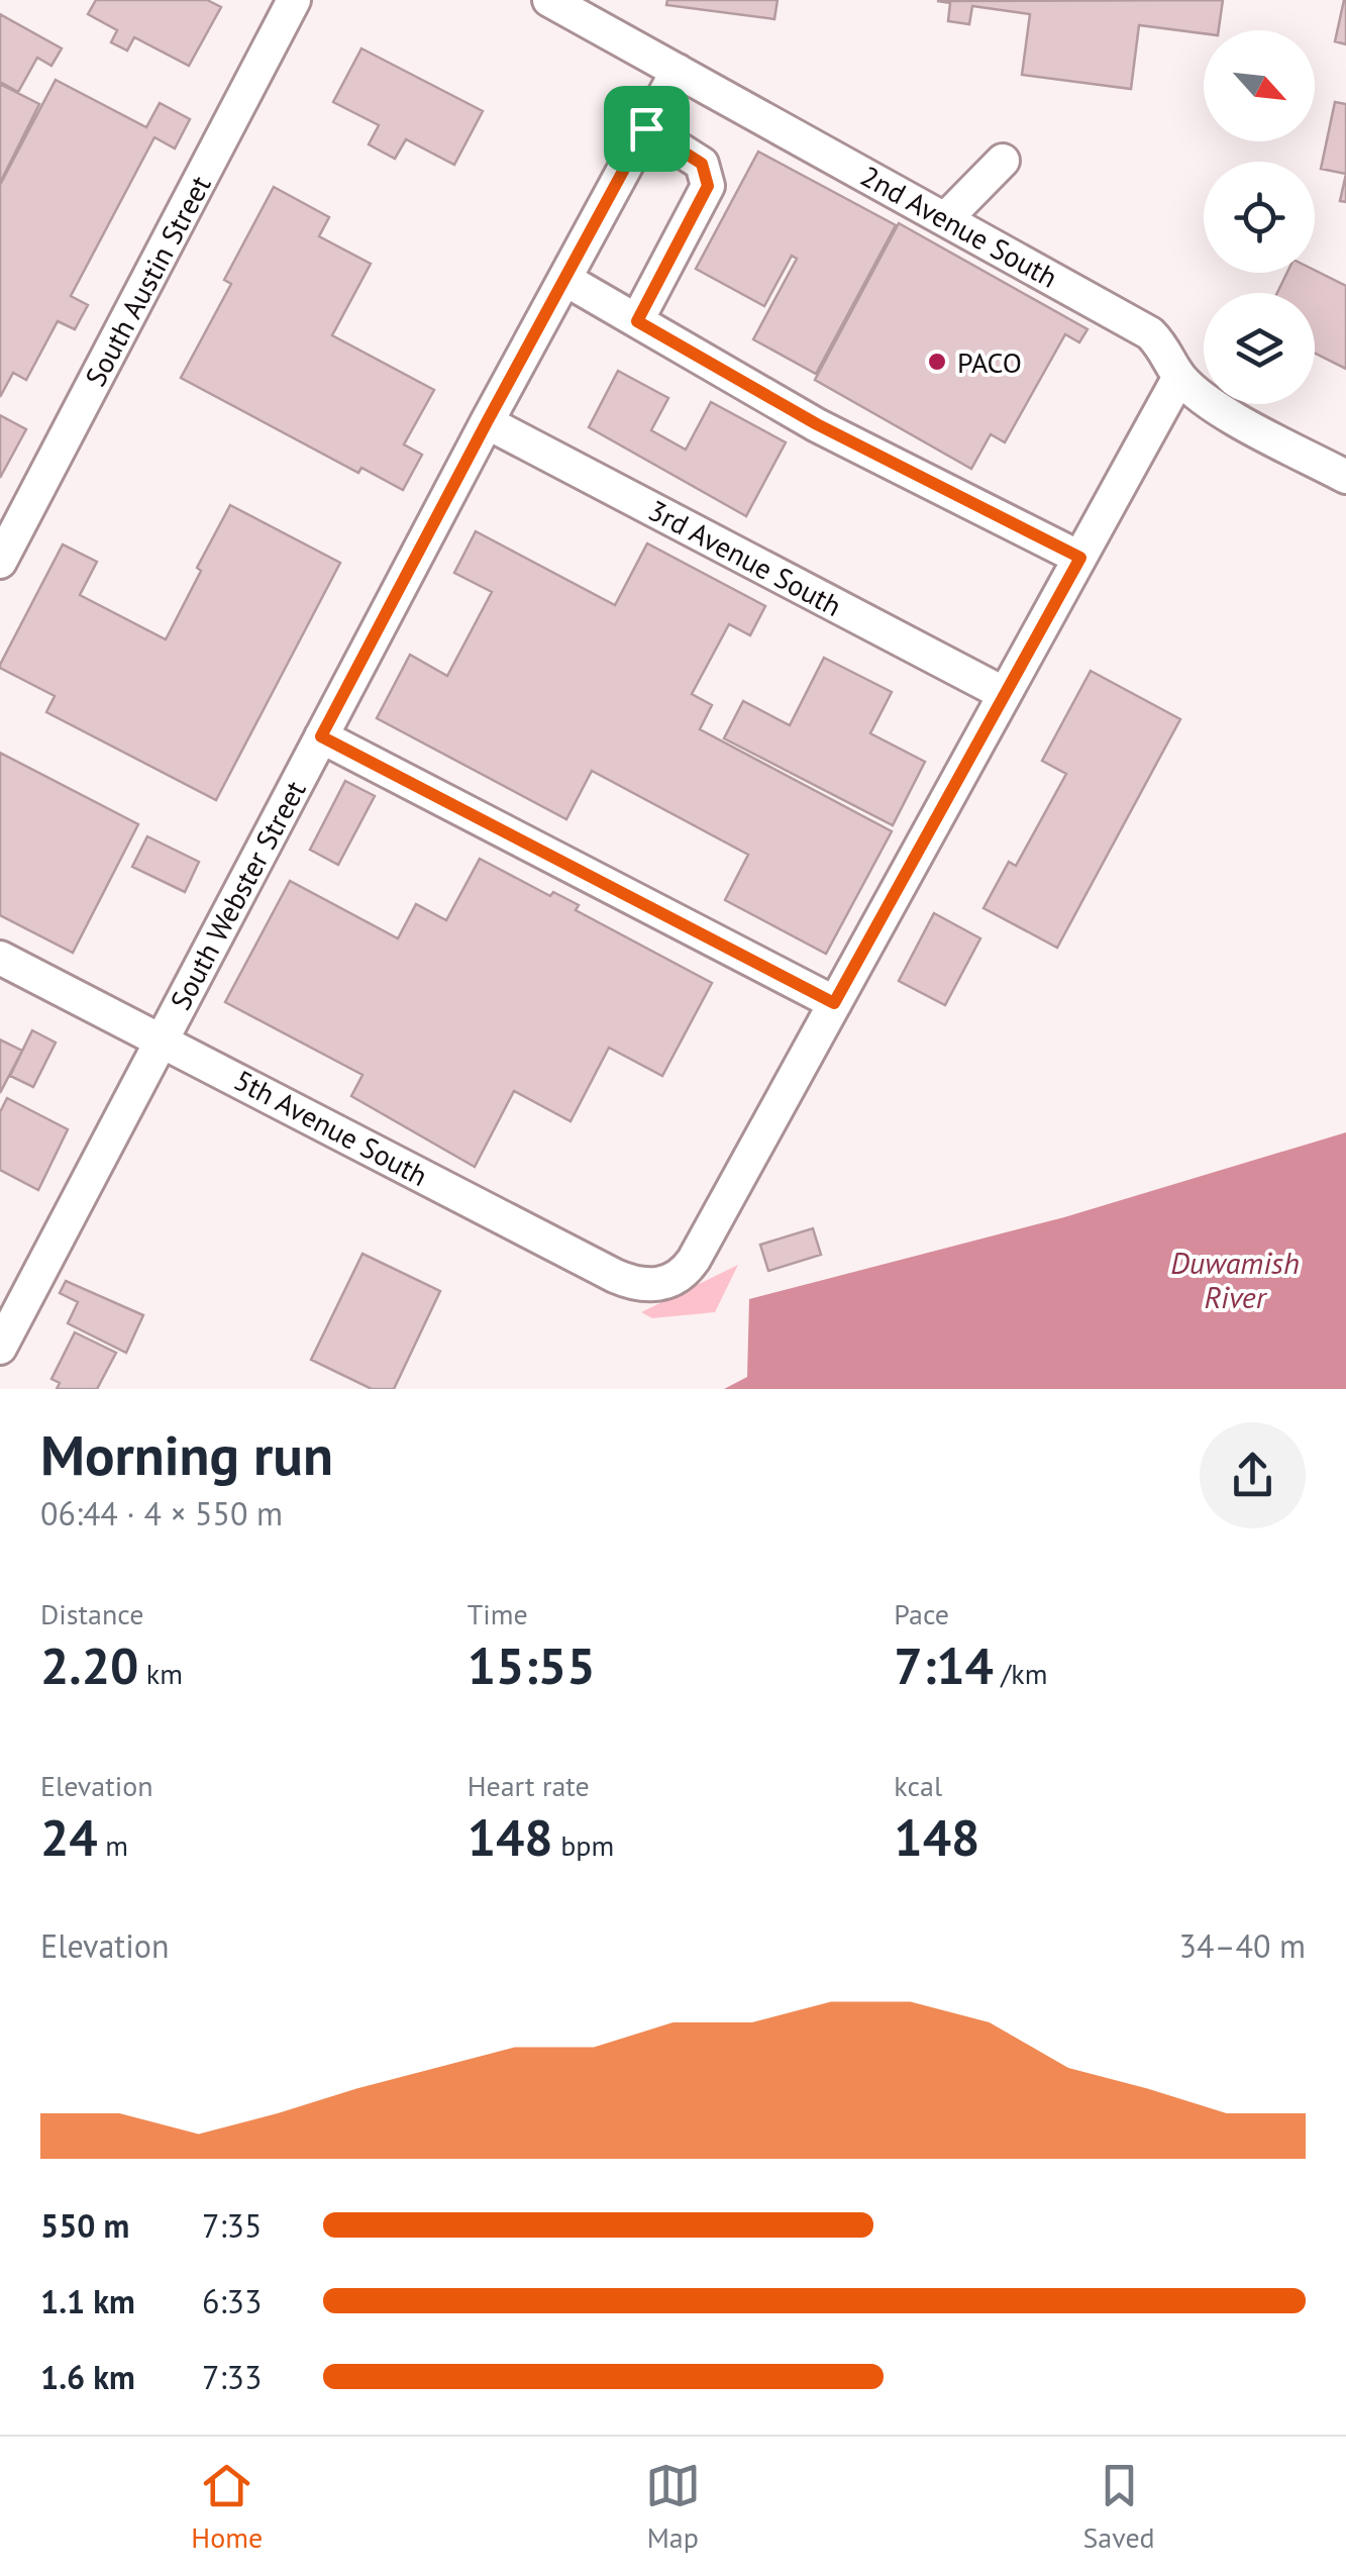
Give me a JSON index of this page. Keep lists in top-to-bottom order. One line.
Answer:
{"streets":{"street":["2nd Avenue South","South Austin Street","3rd Avenue South","South Webster Street","5th Avenue South"]},"crossings":[["2nd Avenue South","South Webster Street"],["3rd Avenue South","South Webster Street"],["South Webster Street","5th Avenue South"]],"water":["Duwamish River"],"places":["PACO"],"north":"bottom right","page":{"heading":["Morning run","06:44 · 4 × 550 m"],"stats":[["Distance","2.20 km"],["Time","15:55"],["Pace","7:14 /km"],["Elevation","24 m"],["Heart rate","148 bpm"],["kcal","148"]],"chart":["Elevation","34–40 m"],"list":[{"name":"550 m","note":"7:35"},{"name":"1.1 km","note":"6:33"},{"name":"1.6 km","note":"7:33"}],"tabs":["Home","Map","Saved"]}}
